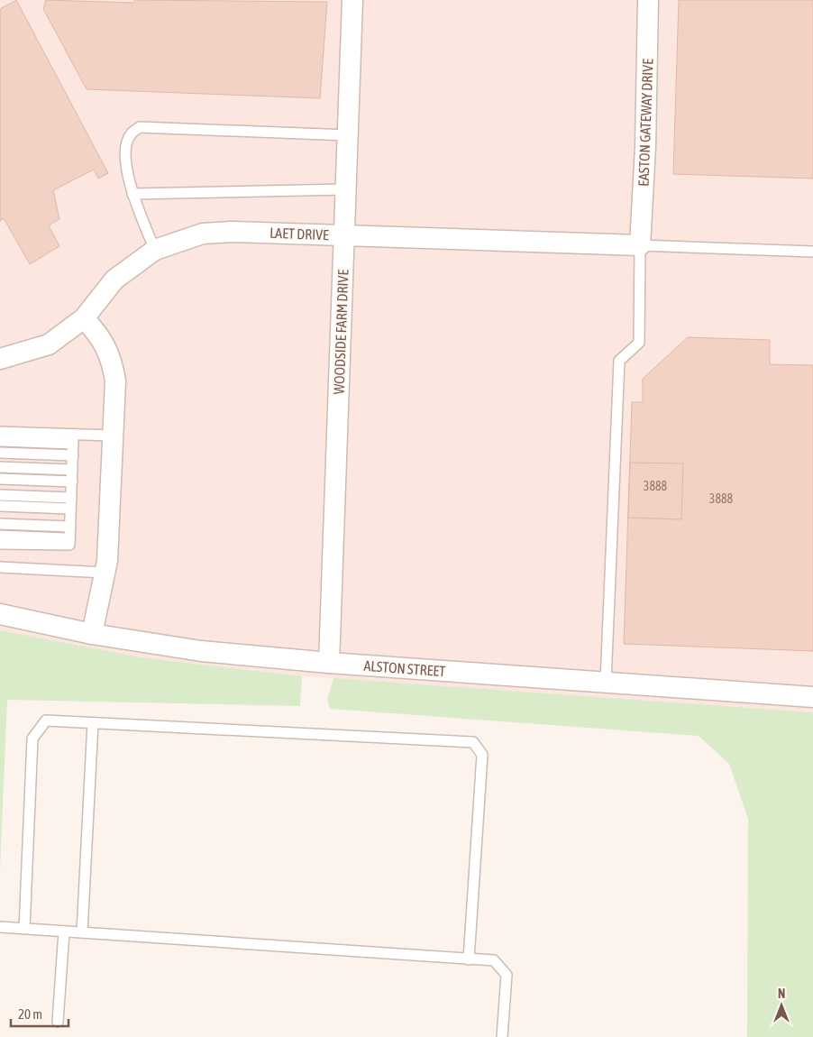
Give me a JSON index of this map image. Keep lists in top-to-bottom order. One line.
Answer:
{"streets":{"street":["EASTON GATEWAY DRIVE","LAET DRIVE","WOODSIDE FARM DRIVE","ALSTON STREET"]},"crossings":[["EASTON GATEWAY DRIVE","LAET DRIVE"],["LAET DRIVE","WOODSIDE FARM DRIVE"],["WOODSIDE FARM DRIVE","ALSTON STREET"]],"house_numbers":["3888","3888"],"scale_bar":"20 m","north":"top"}
